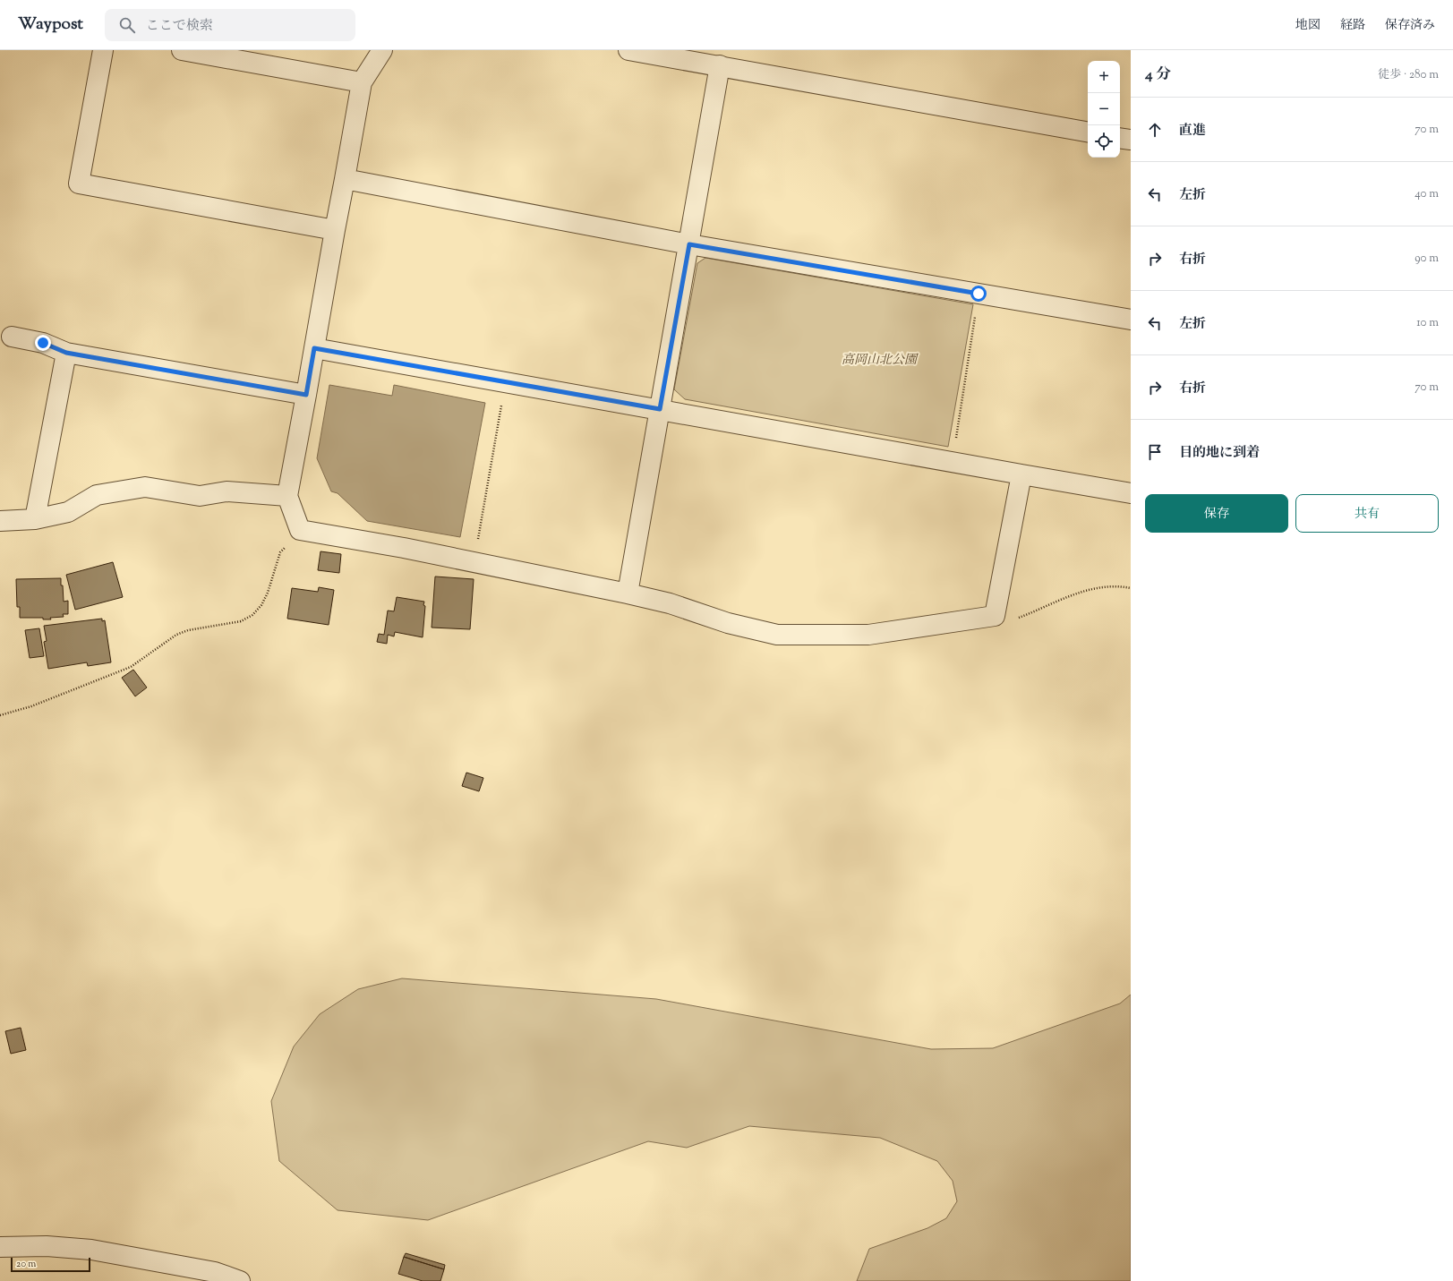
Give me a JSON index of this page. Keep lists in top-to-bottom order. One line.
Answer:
{"parks":["高岡山北公園"],"scale_bar":"20 m","page":{"header":"Waypost","search":"ここで検索","nav":["地図","経路","保存済み"],"heading":["4 分","徒歩 · 280 m"],"map_buttons":["+","−"],"list":[["直進","70 m"],["左折","40 m"],["右折","90 m"],["左折","10 m"],["右折","70 m"],"目的地に到着"],"buttons":["保存","共有"],"scale":"20 m"}}
